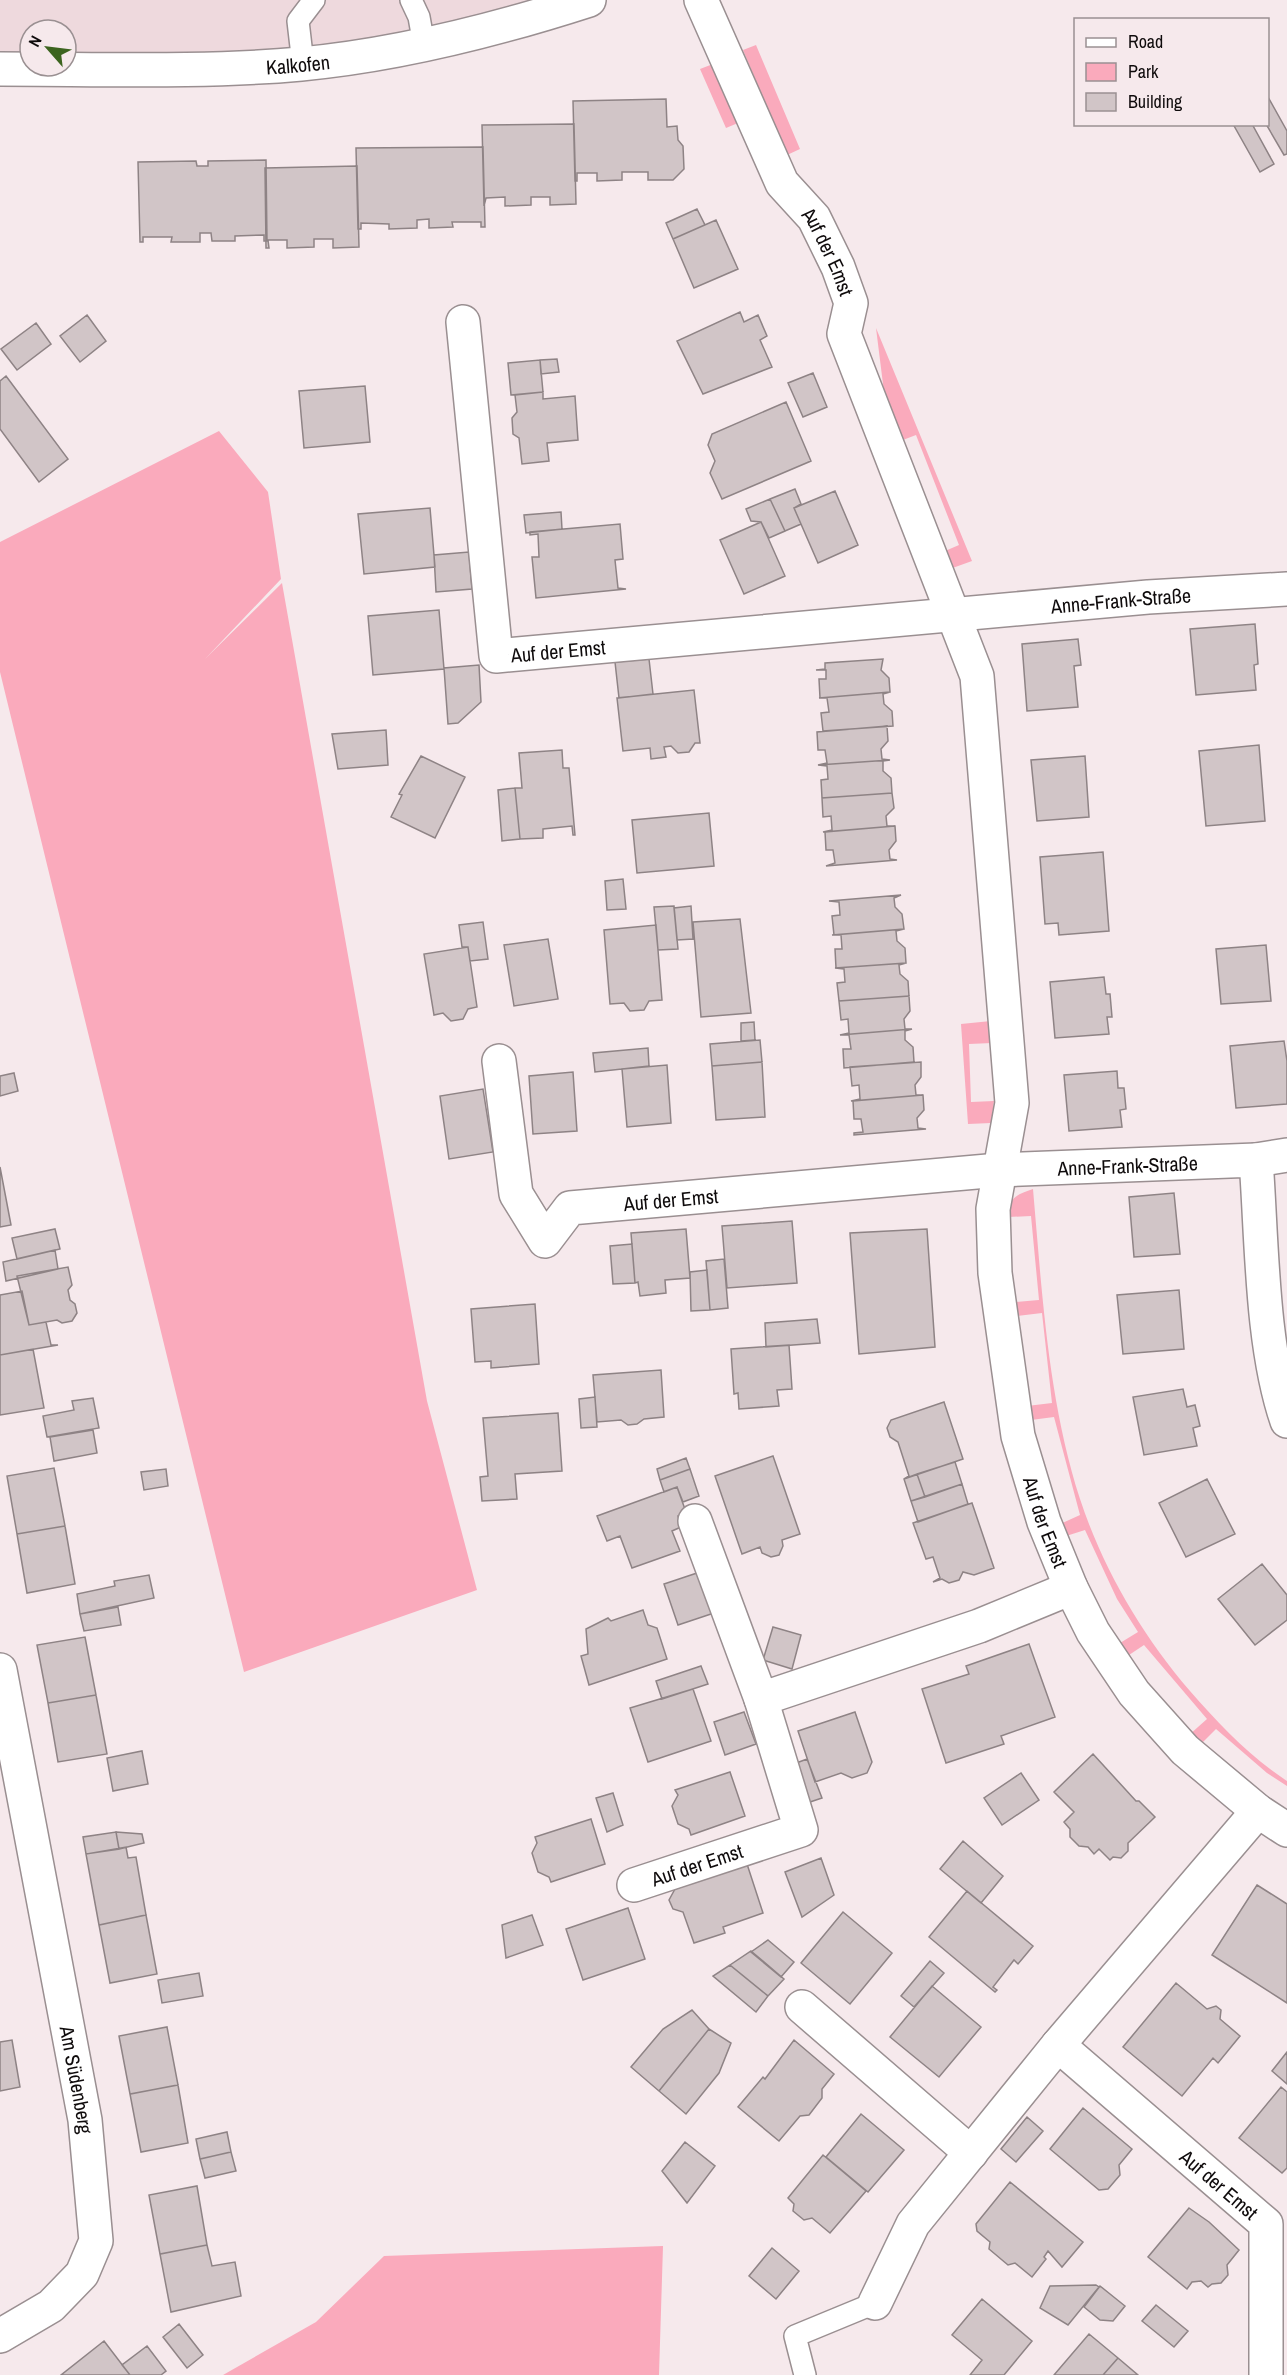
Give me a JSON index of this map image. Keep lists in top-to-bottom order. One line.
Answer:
{"streets":{"street":["Kalkofen","Auf der Emst","Anne-Frank-Straße","Am Südenberg"]},"crossings":[["Auf der Emst","Anne-Frank-Straße"]],"legend":["Road","Park","Building"],"north":"top left"}
